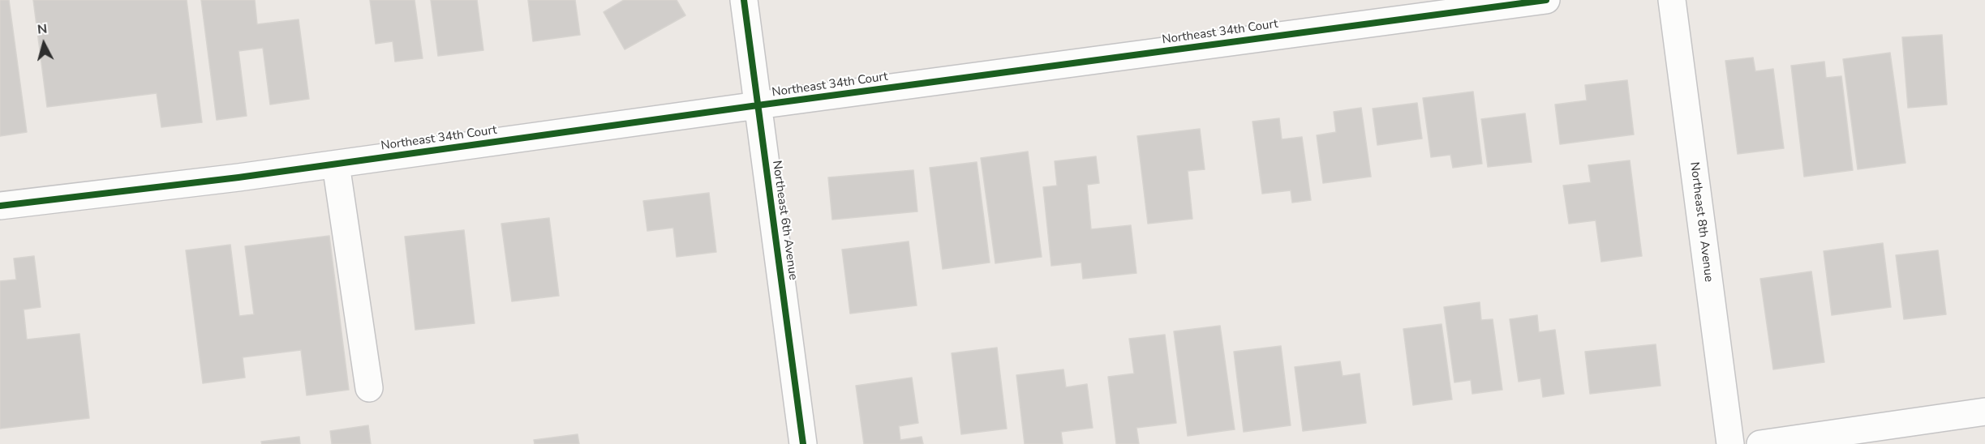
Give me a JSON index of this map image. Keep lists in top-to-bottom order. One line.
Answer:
{"streets":{"street":["Northeast 34th Court","Northeast 6th Avenue","Northeast 8th Avenue"]},"crossings":[["Northeast 34th Court","Northeast 6th Avenue"]],"north":"top"}
